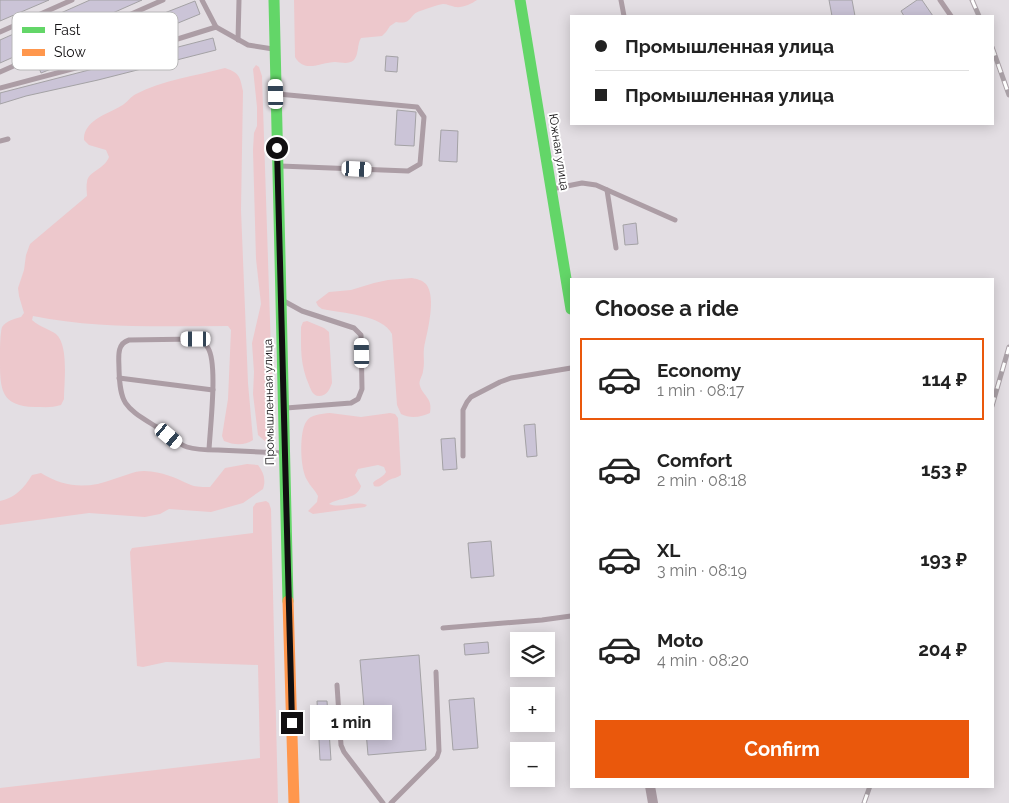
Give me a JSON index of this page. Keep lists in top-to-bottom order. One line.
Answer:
{"streets":{"street":["Южная улица","Промышленная улица"]},"legend":["Fast","Slow"],"page":{"banner":["Промышленная улица","Промышленная улица"],"heading":"Choose a ride","list":[{"name":"Economy","note":"1 min · 08:17","value":"114 ₽"},{"name":"Comfort","note":"2 min · 08:18","value":"153 ₽"},{"name":"XL","note":"3 min · 08:19","value":"193 ₽"},{"name":"Moto","note":"4 min · 08:20","value":"204 ₽"}],"map_buttons":["+","−"],"bubble":"1 min","buttons":"Confirm"}}
